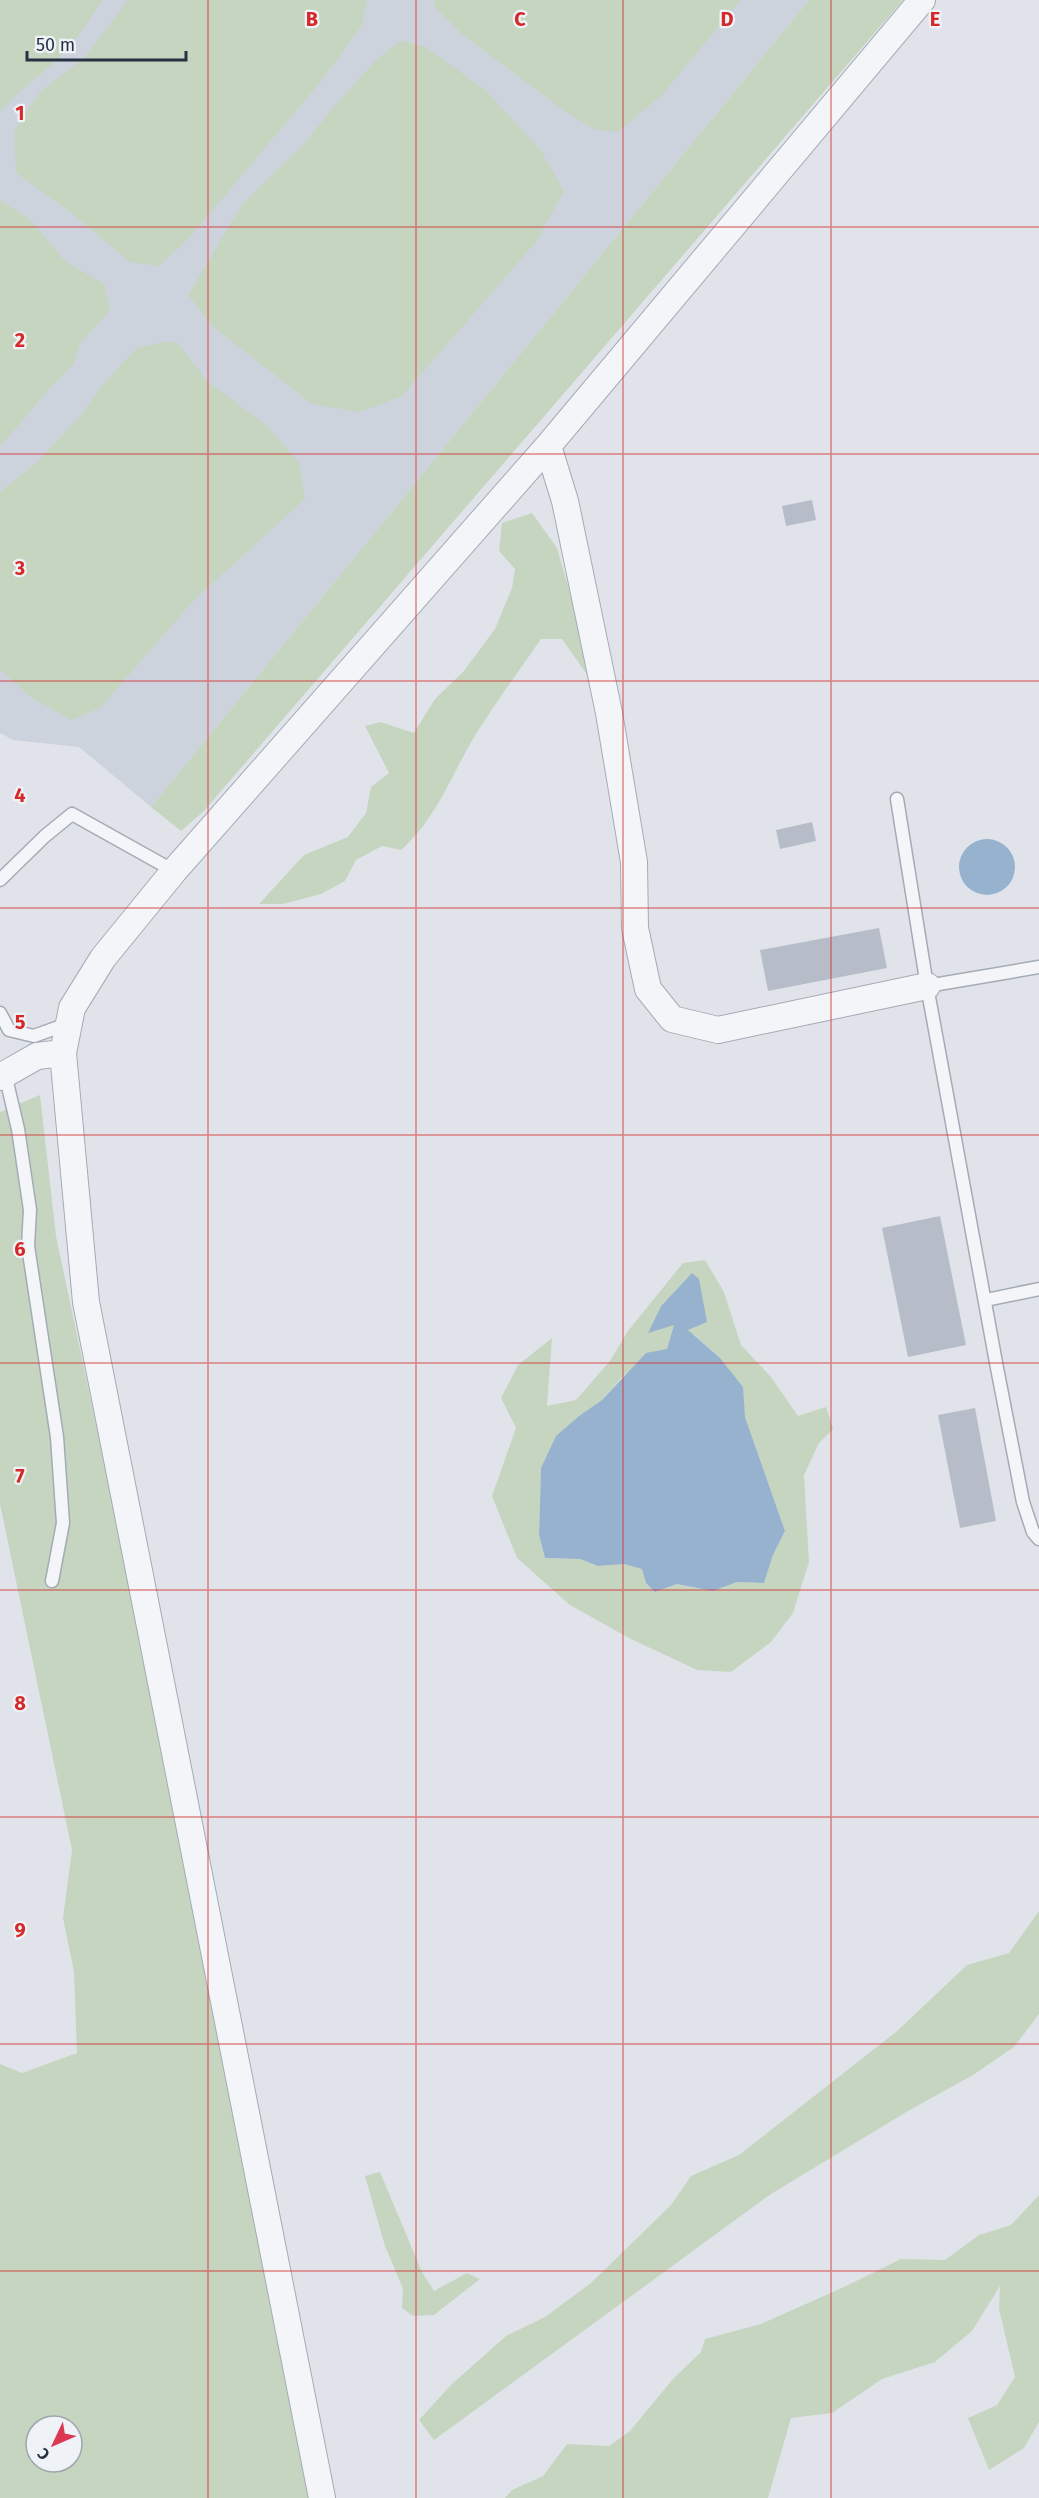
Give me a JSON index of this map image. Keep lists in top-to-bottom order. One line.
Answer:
{"scale_bar":"50 m","north":"bottom left","grid":{"columns":["B","C","D","E"],"rows":["1","2","3","4","5","6","7","8","9"]}}
